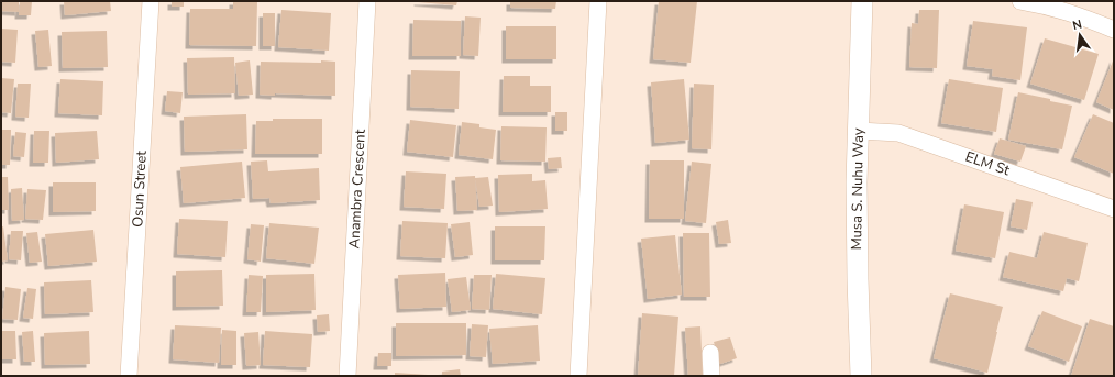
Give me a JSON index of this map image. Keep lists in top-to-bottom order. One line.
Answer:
{"streets":{"street":["ELM St","Osun Street","Anambra Crescent","Musa S. Nuhu Way"]},"crossings":[["ELM St","Musa S. Nuhu Way"]],"north":"top"}
